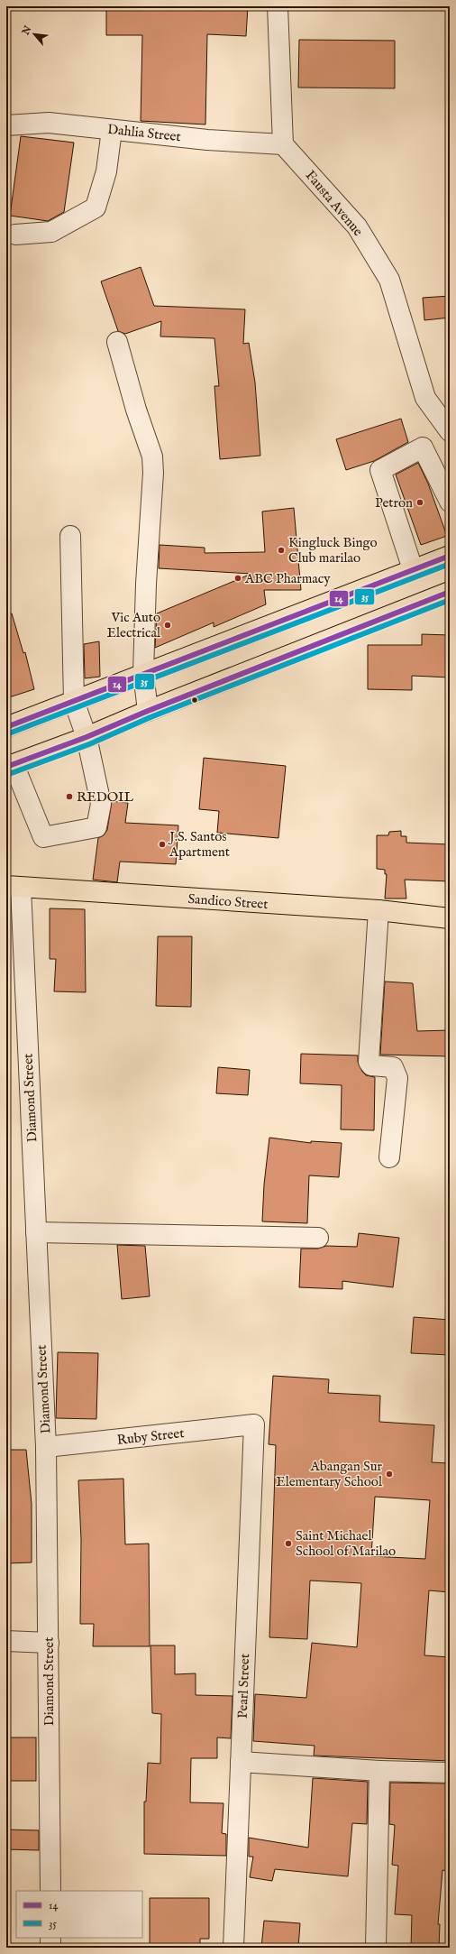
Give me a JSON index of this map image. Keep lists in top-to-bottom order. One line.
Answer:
{"streets":{"main road":["Sandico Street"],"street":["Dahlia Street","Fausta Avenue","Diamond Street","Ruby Street","Pearl Street"]},"crossings":[["Dahlia Street","Fausta Avenue"],["Sandico Street","Diamond Street"],["Diamond Street","Ruby Street"],["Ruby Street","Pearl Street"]],"places":["Petron","Kingluck Bingo Club marilao","ABC Pharmacy","Vic Auto Electrical","REDOIL","J.S. Santos Apartment","Abangan Sur Elementary School","Saint Michael School of Marilao"],"lines":["transit line 14","transit line 35"],"legend":["14","35"],"north":"top left"}
